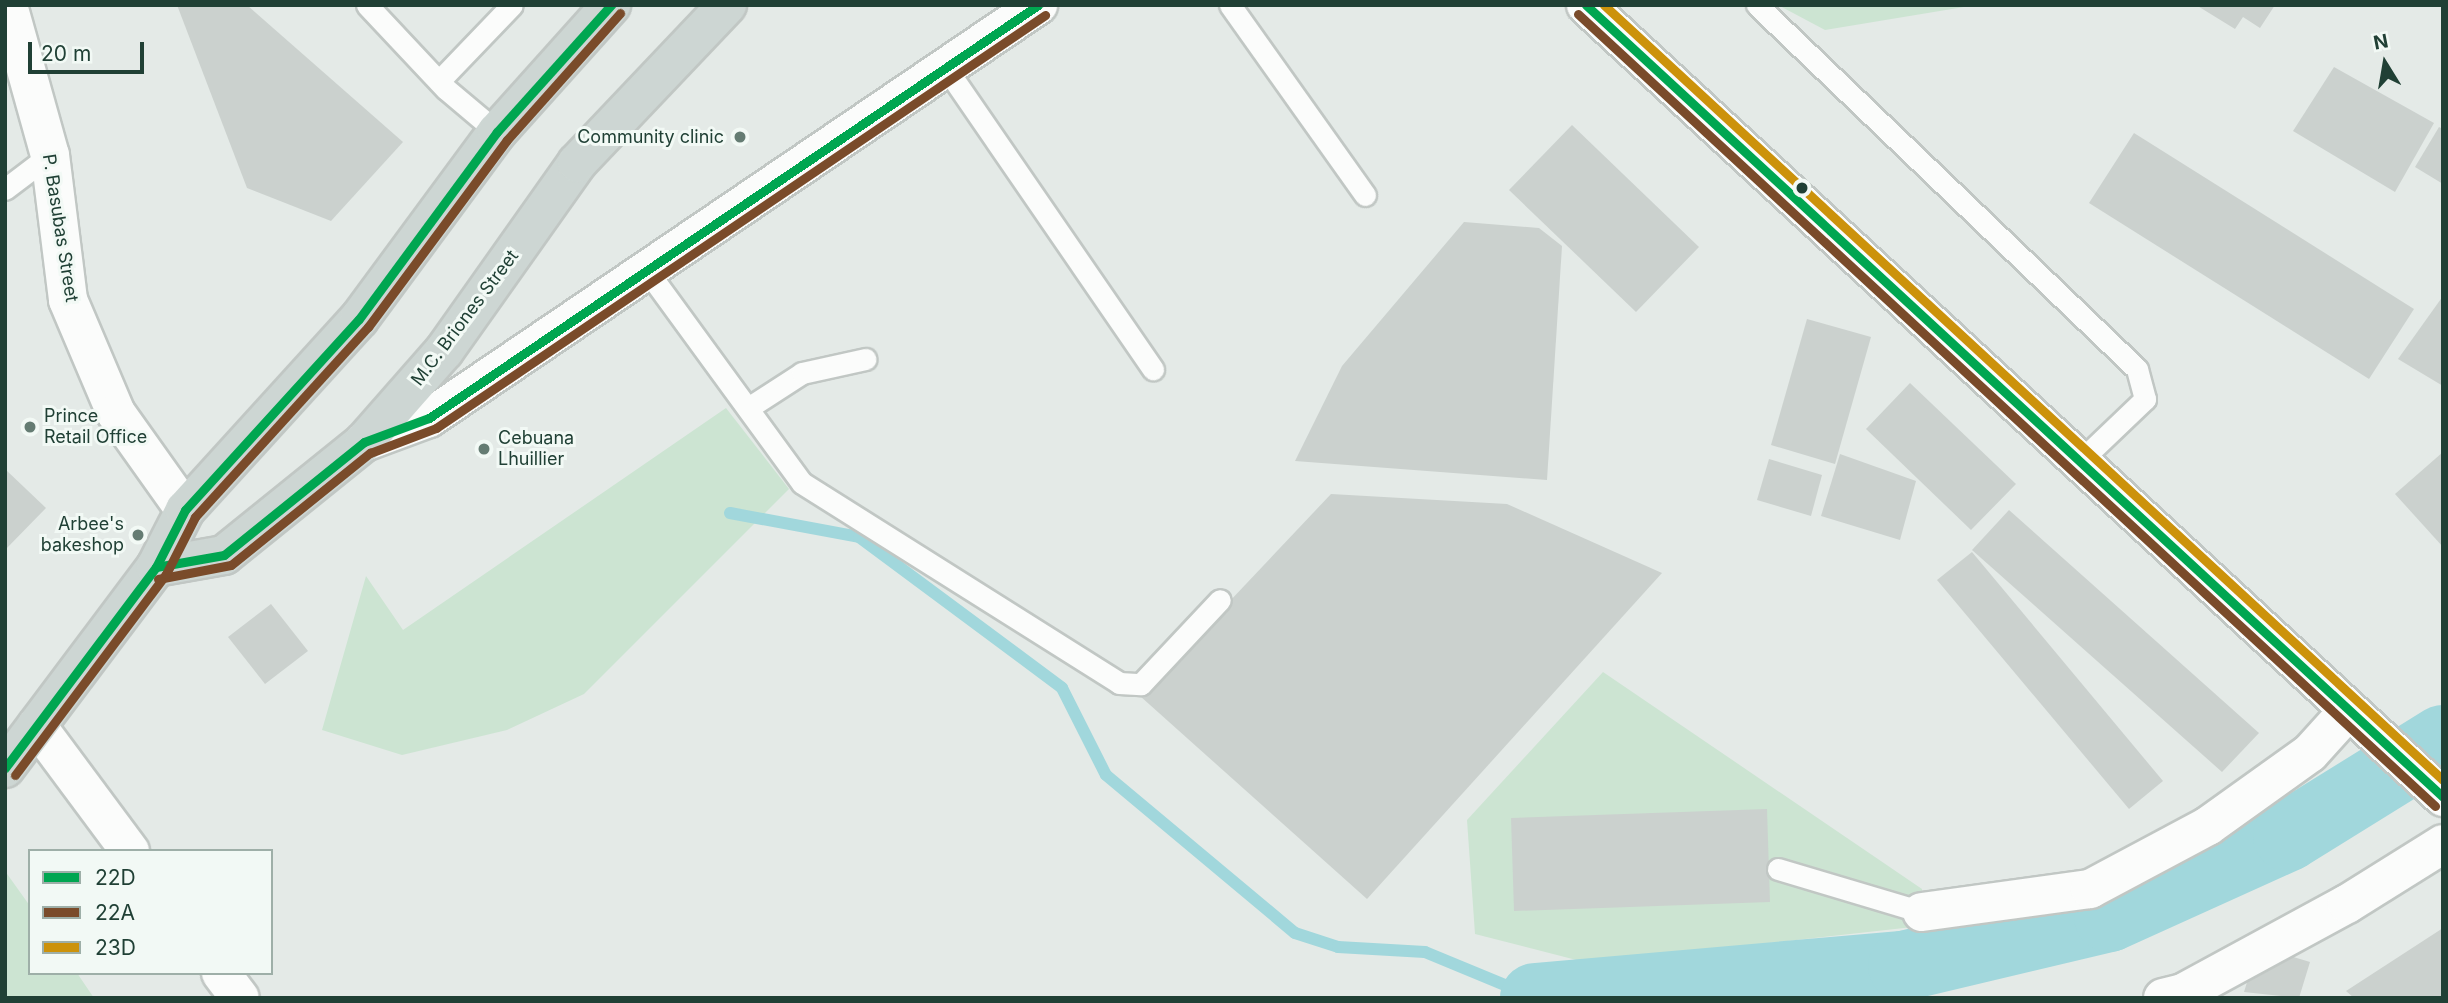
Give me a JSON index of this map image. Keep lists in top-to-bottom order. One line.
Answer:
{"streets":{"main road":["M.C. Briones Street"],"street":["P. Basubas Street"]},"places":["Community clinic","Prince Retail Office","Cebuana Lhuillier","Arbee's bakeshop"],"lines":["transit line 22D","transit line 23D","transit line 22A"],"legend":["22D","22A","23D"],"scale_bar":"20 m","north":"top"}
